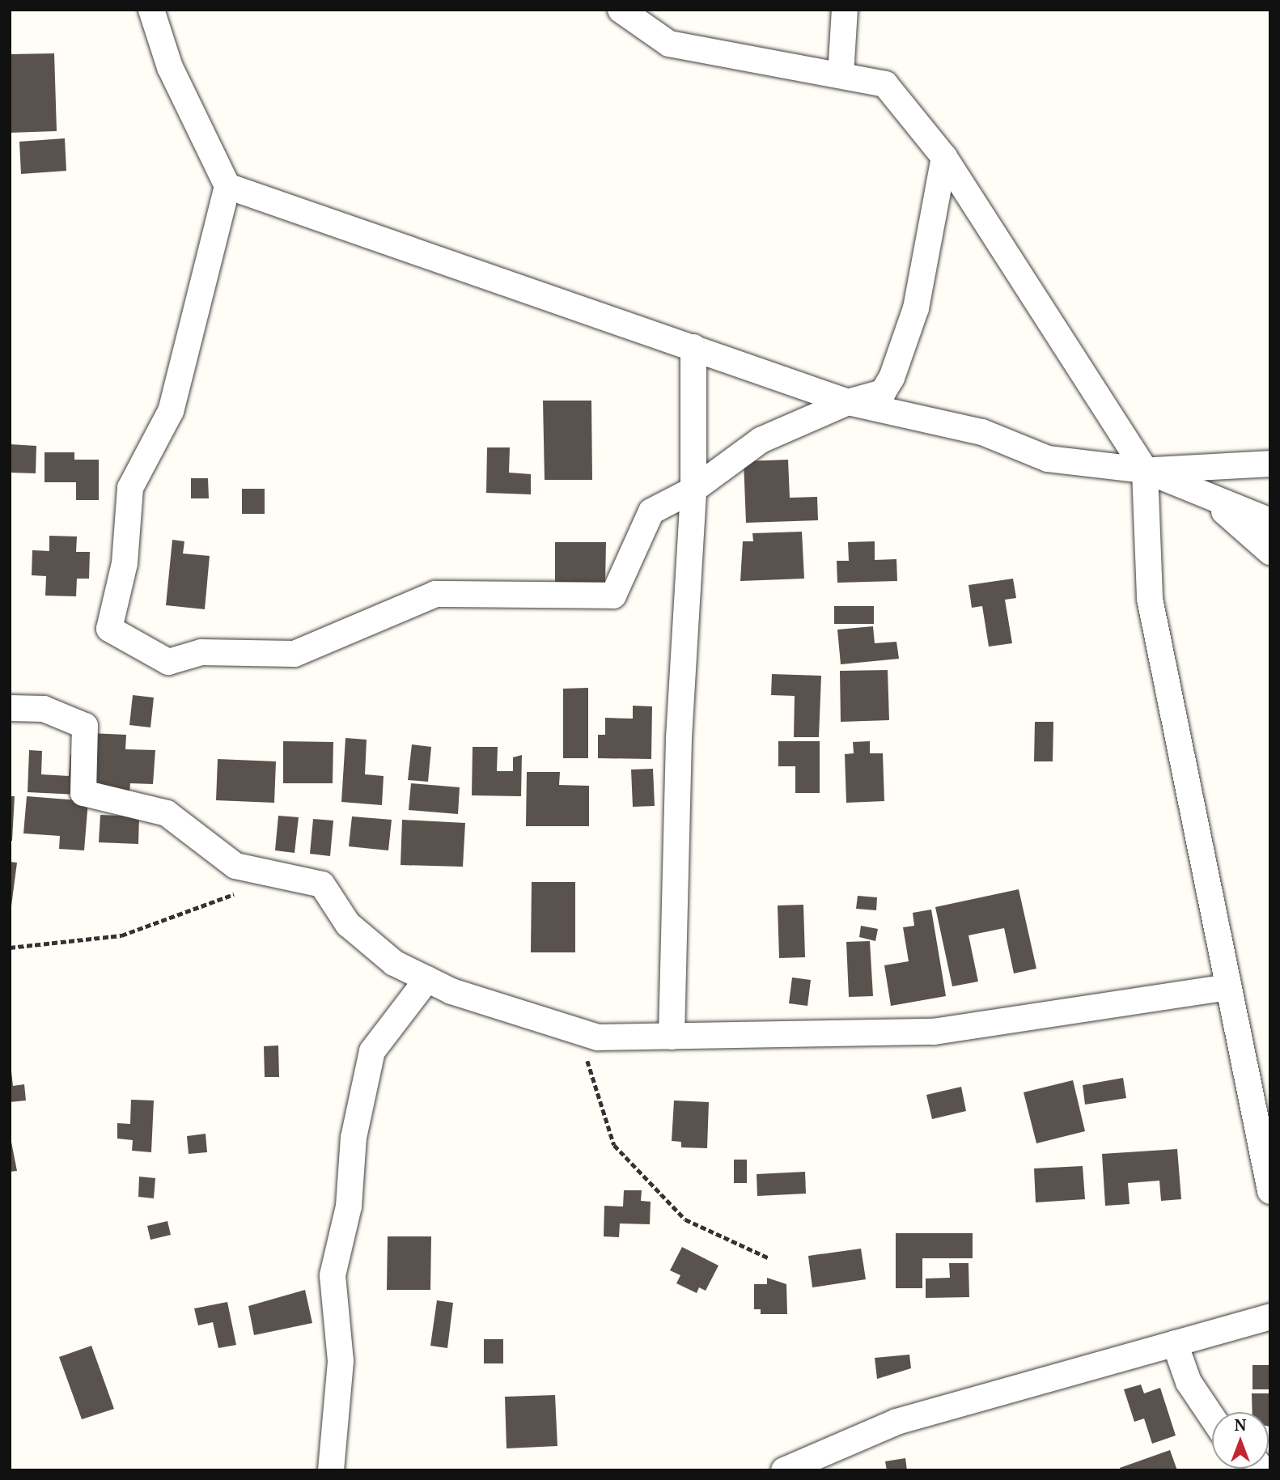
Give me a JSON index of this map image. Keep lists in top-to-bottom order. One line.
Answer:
{"north":"top"}
